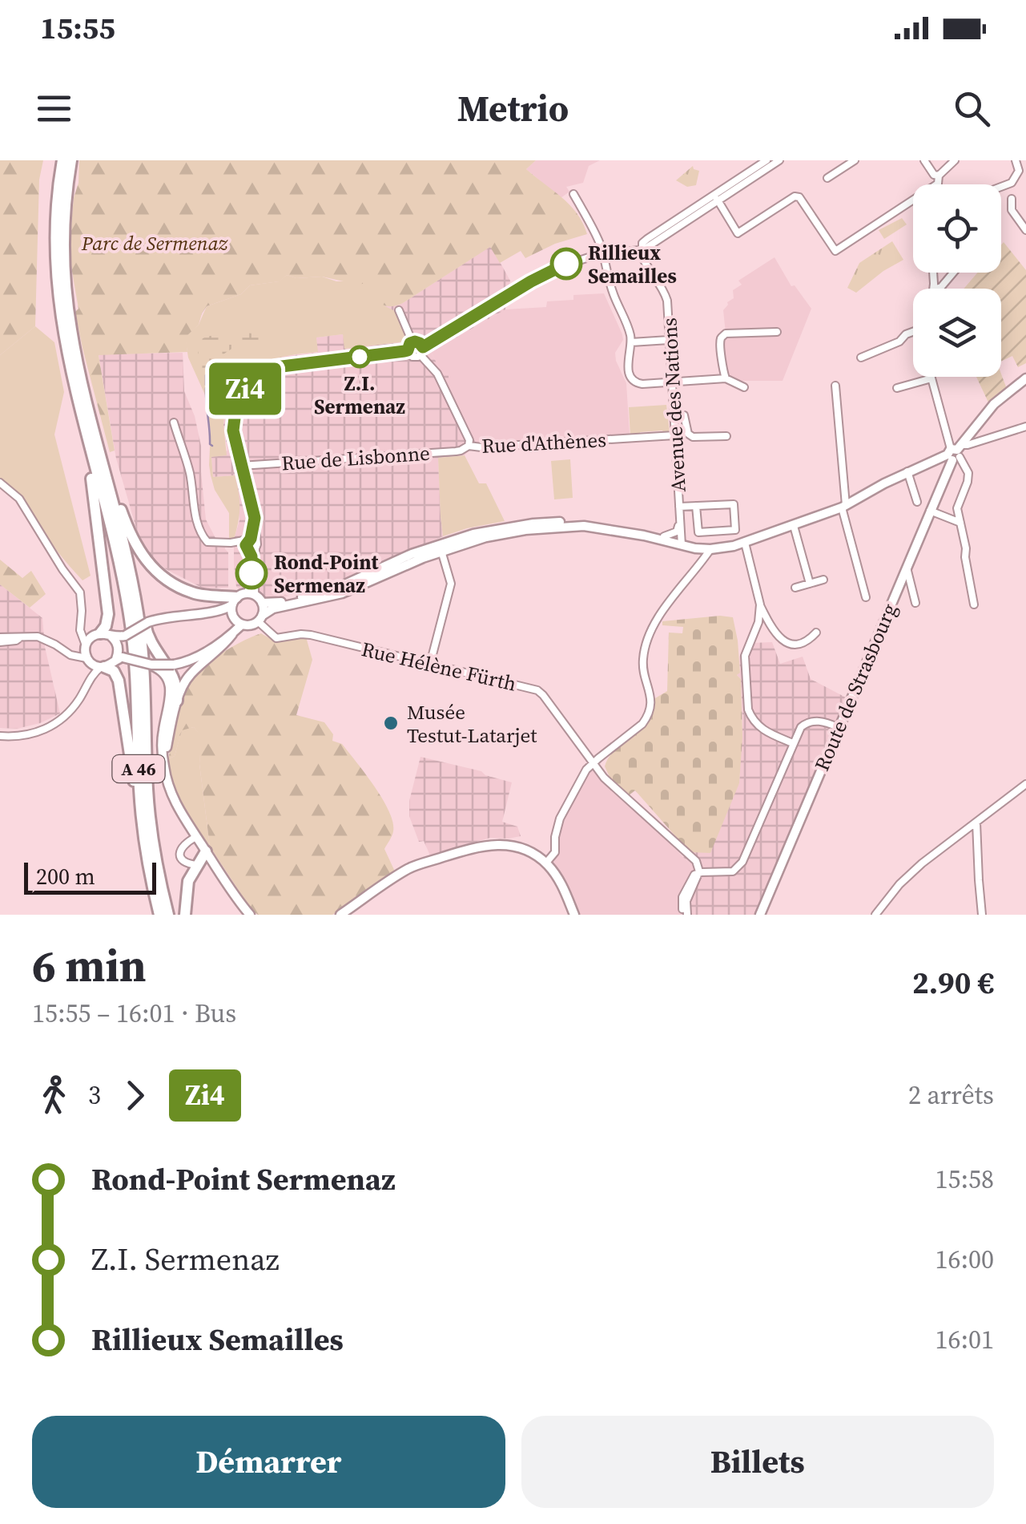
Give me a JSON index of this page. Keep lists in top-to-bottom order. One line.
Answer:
{"streets":{"highway":["A 46"],"main road":["Route de Strasbourg"],"street":["Avenue des Nations","Rue d'Athènes","Rue de Lisbonne","Rue Hélène Fürth"]},"crossings":[["Avenue des Nations","Rue d'Athènes"],["Rue d'Athènes","Rue de Lisbonne"]],"parks":["Parc de Sermenaz"],"places":["Rillieux Semailles","Z.I. Sermenaz","Rond-Point Sermenaz","Musée Testut-Latarjet"],"lines":["bus line Zi4"],"scale_bar":"200 m","page":{"status":"15:55","header":"Metrio","on_map":"Zi4","scale":"200 m","heading":["6 min","15:55 – 16:01 · Bus","2.90 €"],"legs":["3","Zi4","2 arrêts"],"list":[{"name":"Rond-Point Sermenaz","value":"15:58"},{"name":"Z.I. Sermenaz","value":"16:00"},{"name":"Rillieux Semailles","value":"16:01"}],"buttons":["Démarrer","Billets"]}}
